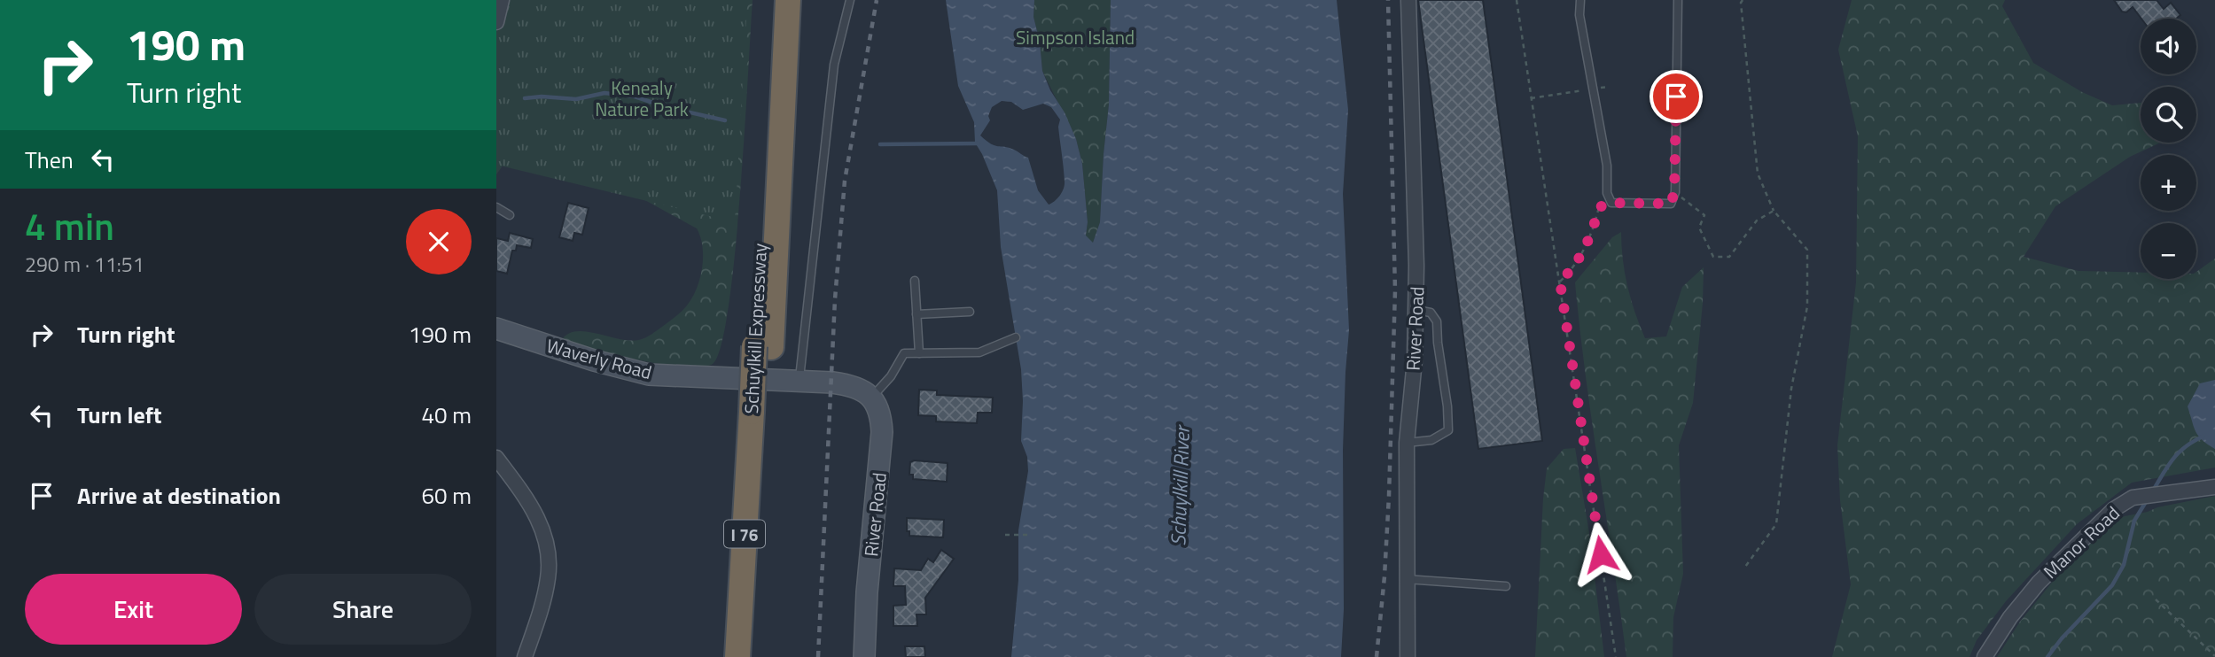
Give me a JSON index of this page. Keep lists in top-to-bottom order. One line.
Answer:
{"streets":{"highway":["Schuylkill Expressway","I 76"],"street":["River Road","Waverly Road","Manor Road"]},"crossings":[["River Road","Waverly Road"]],"water":["Schuylkill River"],"parks":["Simpson Island","Kenealy Nature Park"],"page":{"turn":["190 m","Turn right"],"map_buttons":["+","−"],"then":"Then","heading":["4 min","290 m · 11:51"],"list":[{"name":"Turn right","value":"190 m"},{"name":"Turn left","value":"40 m"},{"name":"Arrive at destination","value":"60 m"}],"buttons":["Exit","Share"]}}
